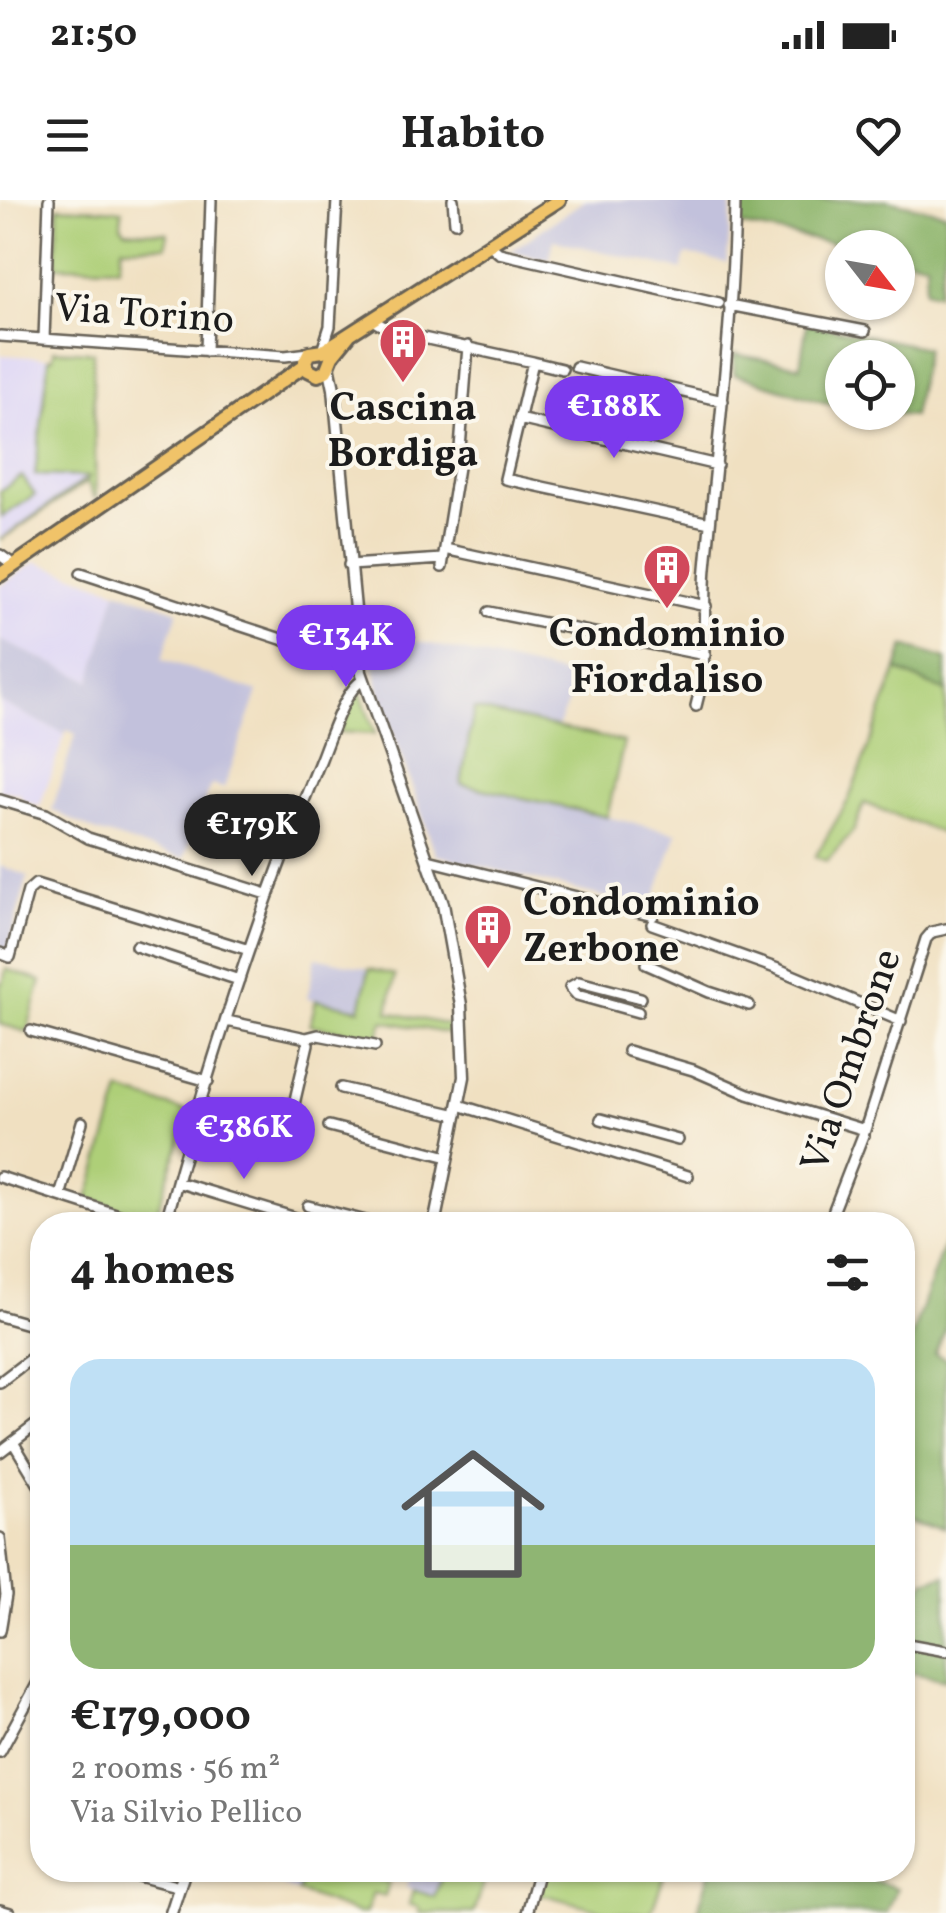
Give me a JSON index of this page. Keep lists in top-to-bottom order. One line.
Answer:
{"streets":{"street":["Via Torino","Via Ombrone"]},"places":{"building":["Cascina Bordiga","Condominio Fiordaliso","Condominio Zerbone"]},"north":"bottom right","page":{"status":"21:50","header":"Habito","price":["€188K","€134K","€179K","€386K"],"heading":"4 homes","list":[{"name":"€179,000","note":"2 rooms · 56 m² · Via Silvio Pellico"}]}}
